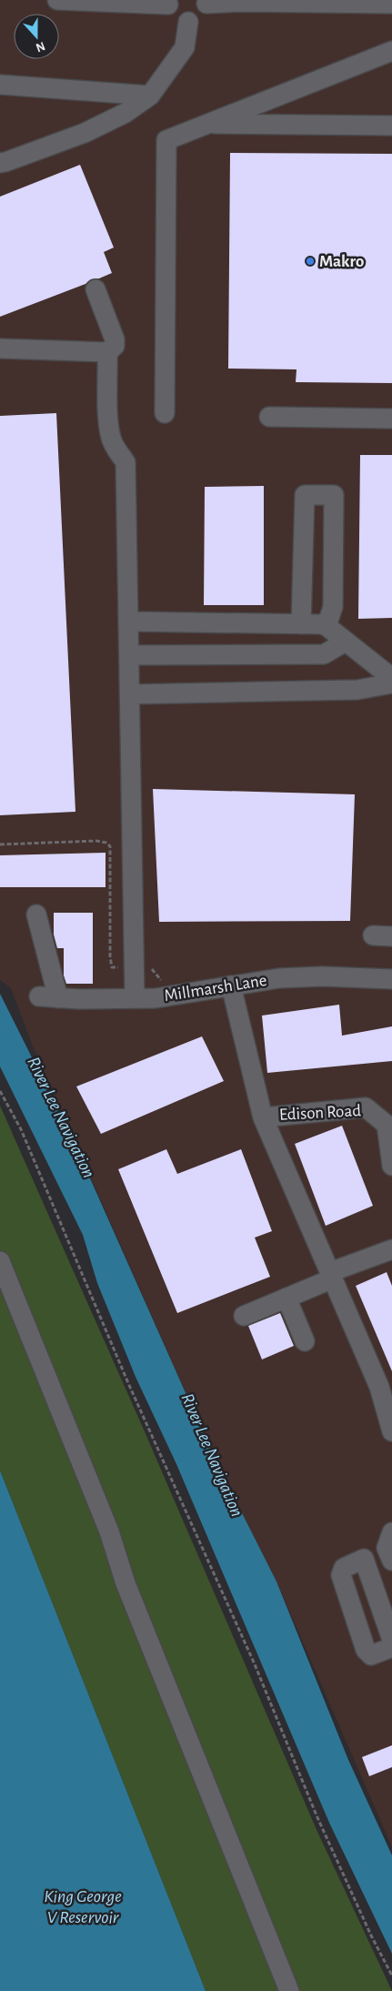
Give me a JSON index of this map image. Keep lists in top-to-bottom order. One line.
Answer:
{"streets":{"street":["Millmarsh Lane","Edison Road"]},"crossings":[["Millmarsh Lane","Edison Road"]],"water":["River Lee Navigation","King George V Reservoir"],"places":["Makro"],"north":"bottom"}
